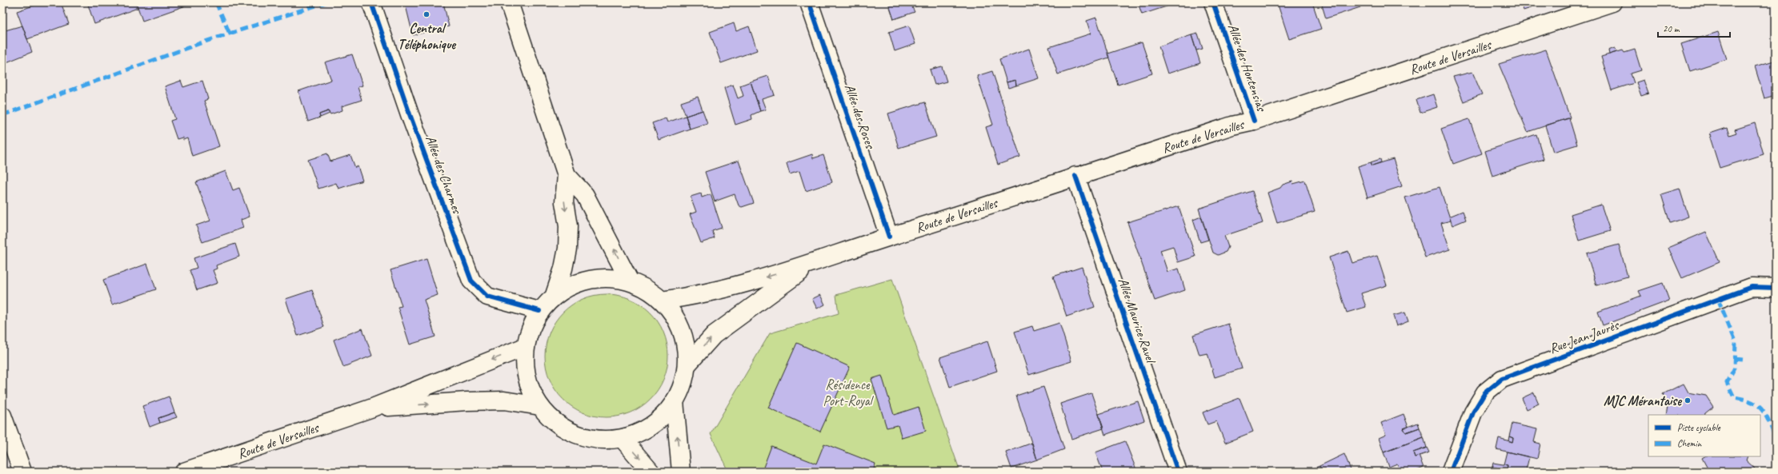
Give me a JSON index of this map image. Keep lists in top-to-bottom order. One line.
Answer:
{"streets":{"main road":["Route de Versailles","Allée des Hortensias","Allée des Roses","Allée des Charmes","Allée Maurice Ravel","Rue Jean Jaurès"]},"crossings":[["Route de Versailles","Allée des Hortensias"],["Route de Versailles","Allée des Roses"],["Route de Versailles","Allée Maurice Ravel"]],"parks":["Résidence Port-Royal"],"places":["Central Téléphonique","MJC Mérantaise"],"legend":["Piste cyclable","Chemin"],"scale_bar":"20 m"}
